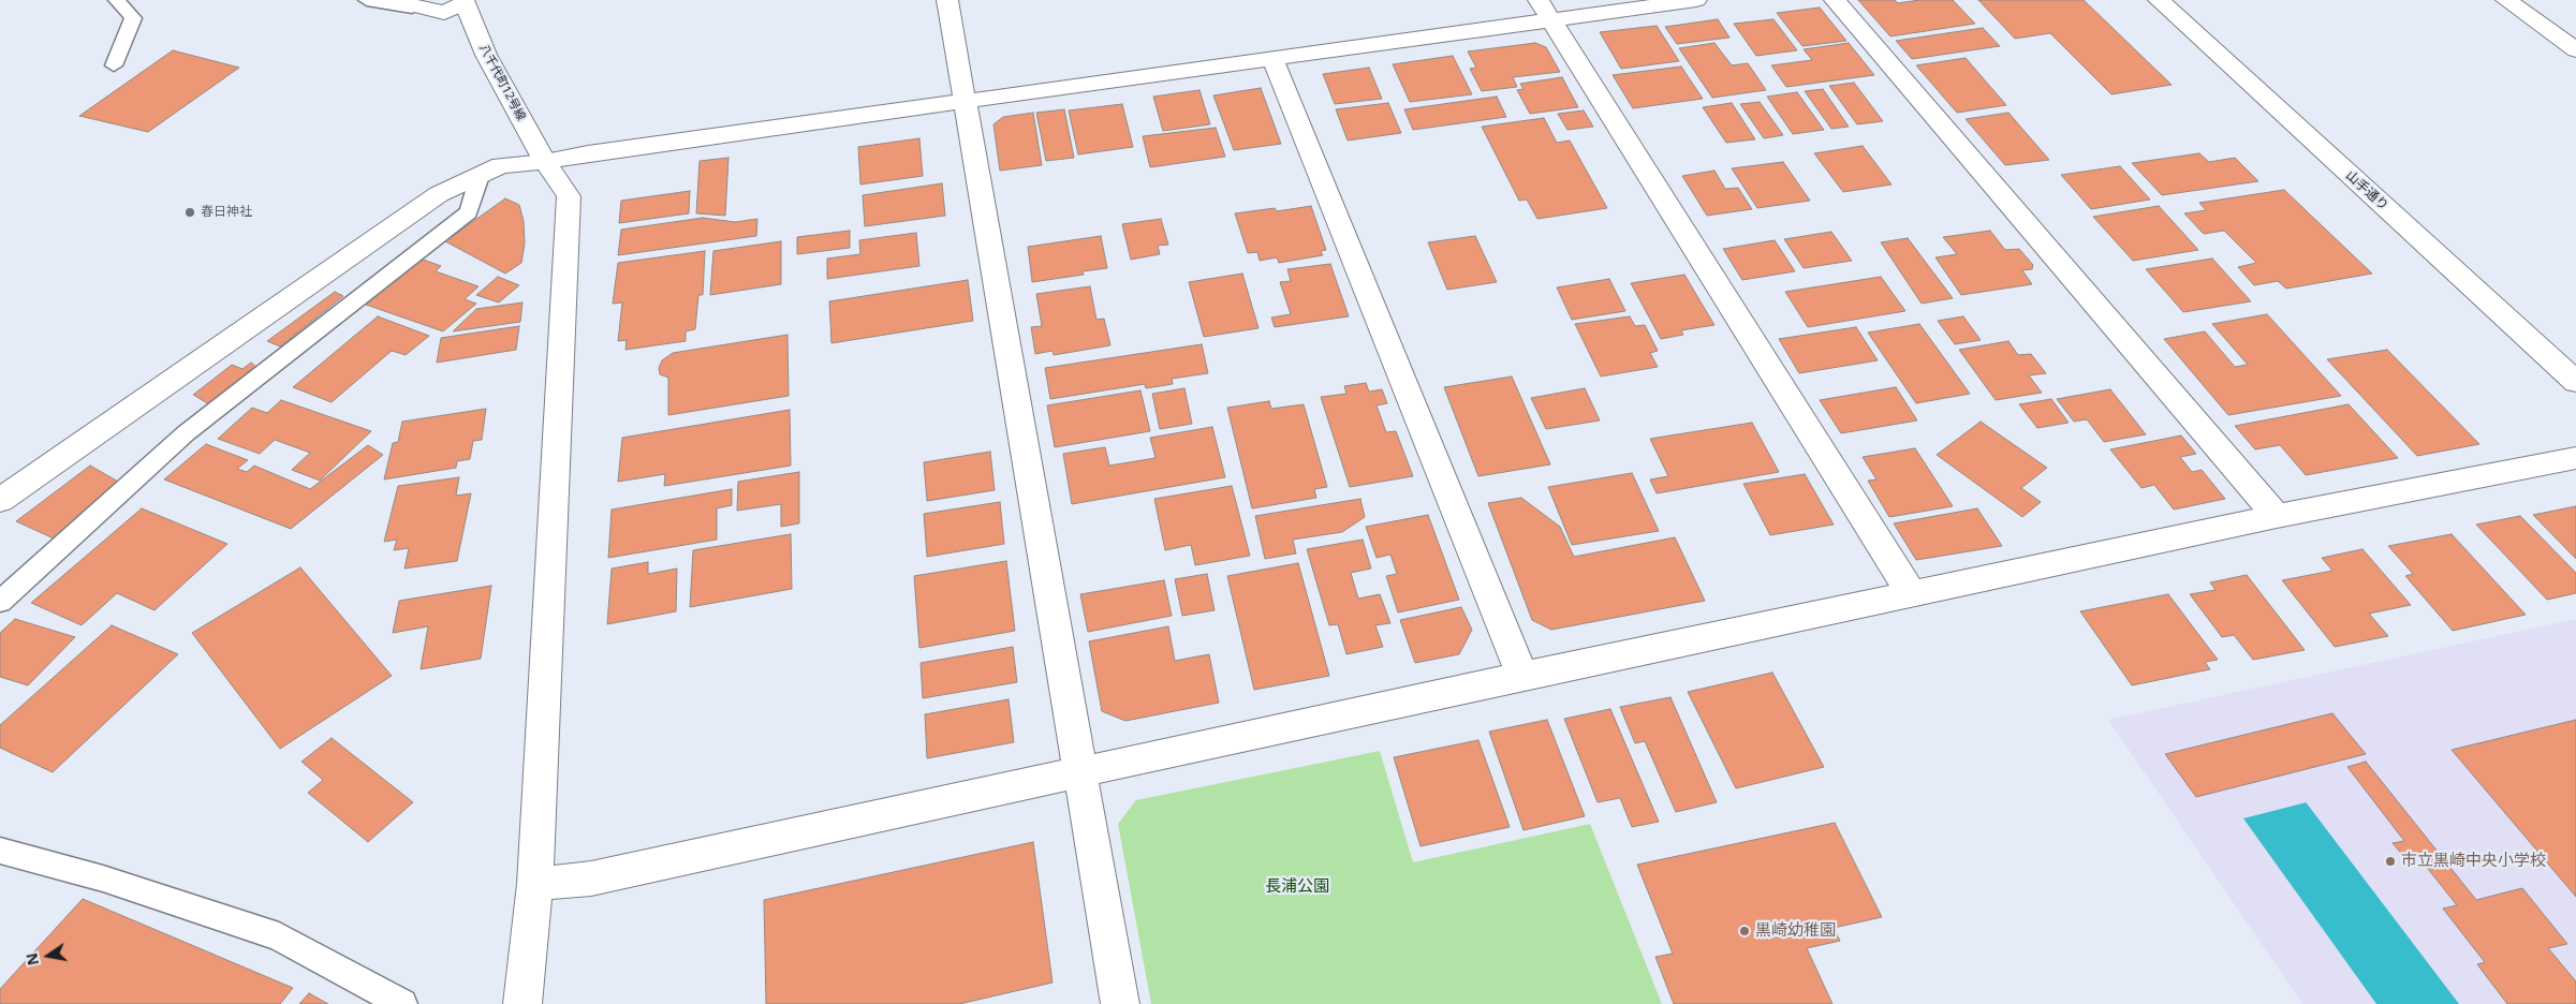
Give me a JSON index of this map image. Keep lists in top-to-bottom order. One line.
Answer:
{"streets":{"street":["八千代町12号線","山手通り"]},"parks":["長浦公園"],"places":["春日神社","市立黒崎中央小学校","黒崎幼稚園"],"north":"left"}
